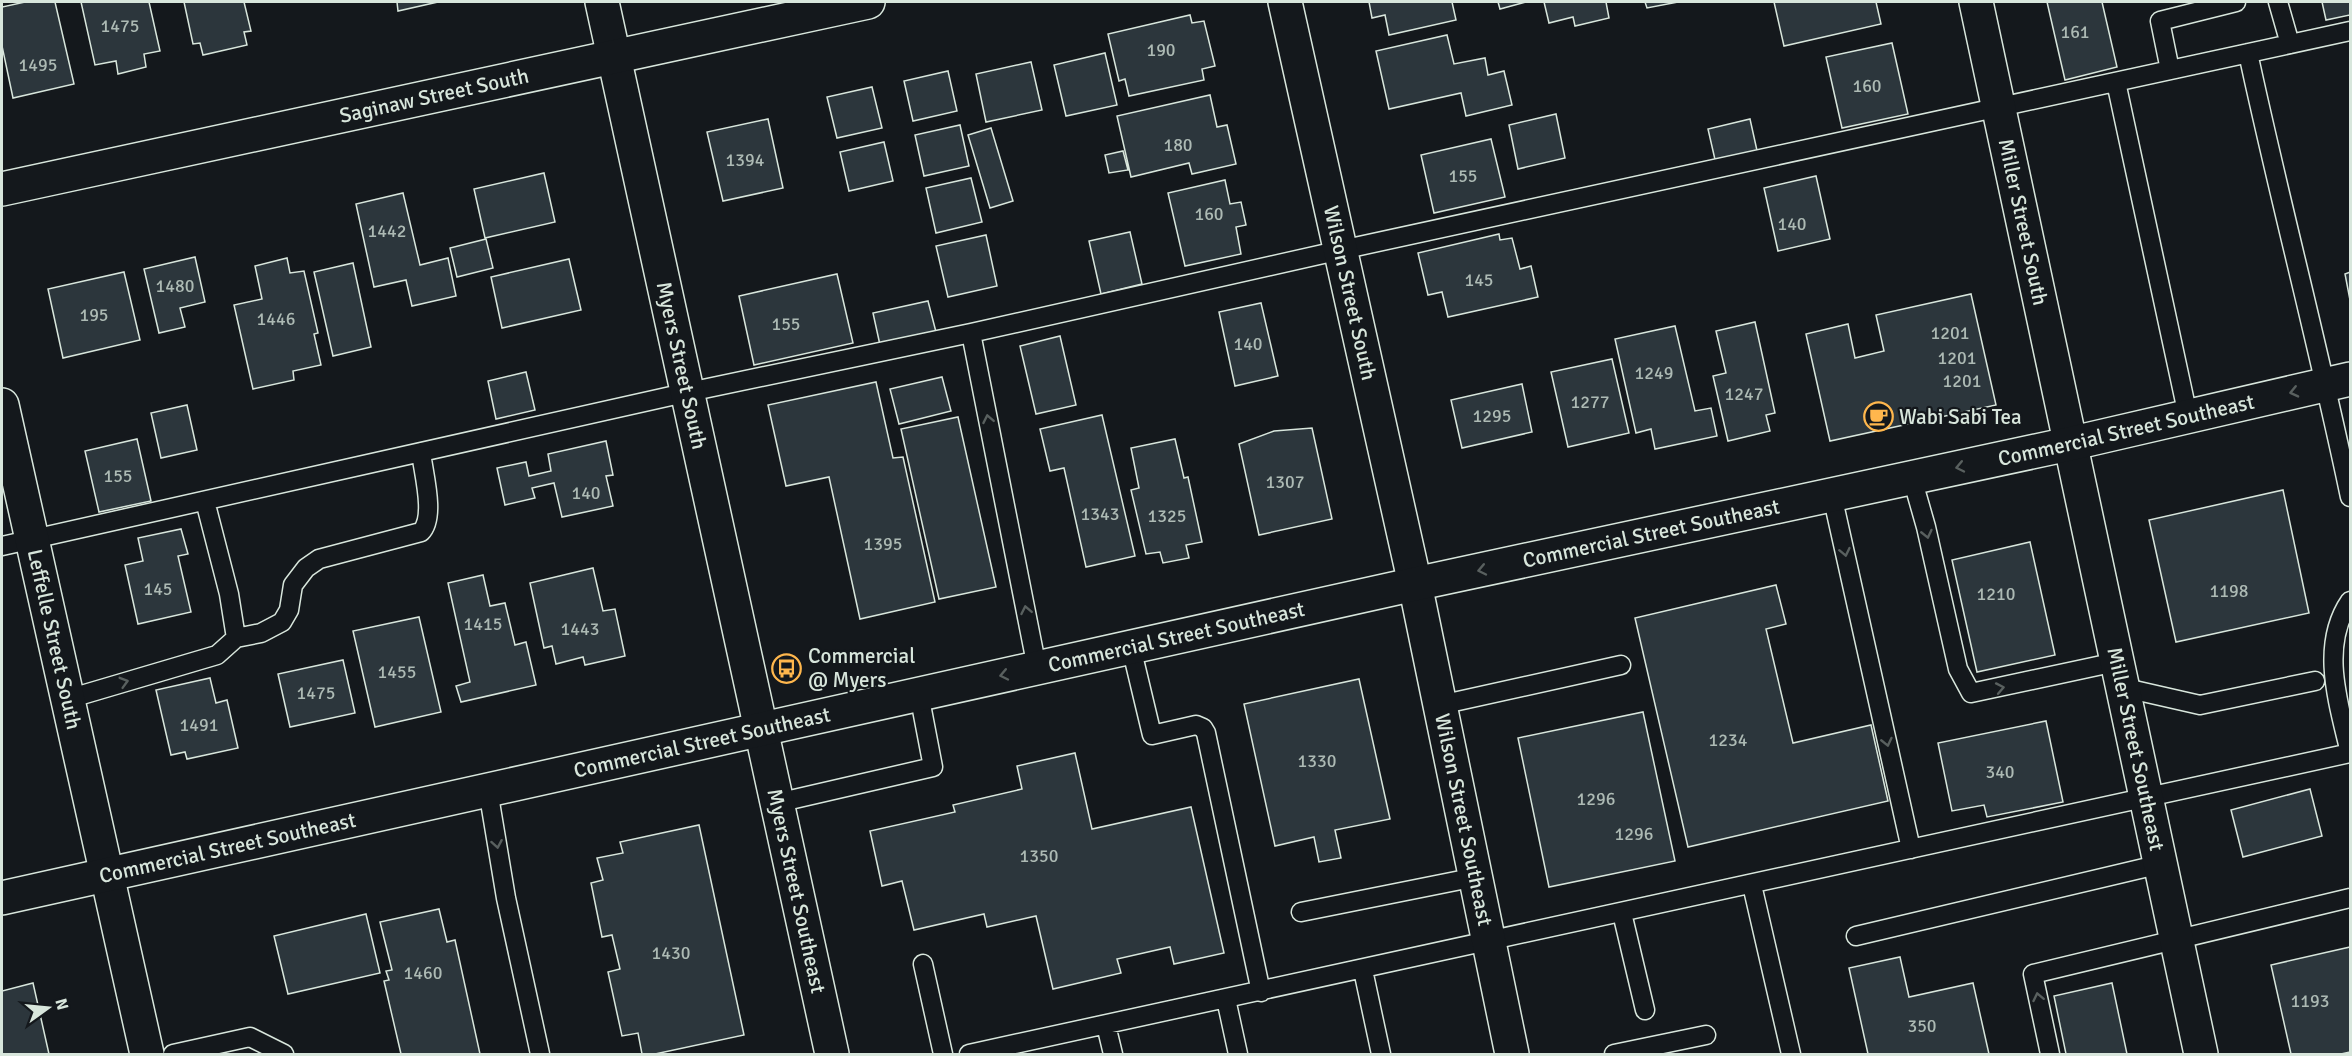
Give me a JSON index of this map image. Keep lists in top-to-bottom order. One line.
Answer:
{"streets":{"street":["Saginaw Street South","Miller Street South","Wilson Street South","Myers Street South","Commercial Street Southeast","Leffelle Street South","Miller Street Southeast","Wilson Street Southeast","Myers Street Southeast"]},"crossings":[["Saginaw Street South","Myers Street South"],["Miller Street South","Commercial Street Southeast"],["Miller Street South","Miller Street Southeast"],["Wilson Street South","Commercial Street Southeast"],["Wilson Street South","Wilson Street Southeast"],["Myers Street South","Commercial Street Southeast"],["Myers Street South","Myers Street Southeast"],["Commercial Street Southeast","Leffelle Street South"],["Commercial Street Southeast","Miller Street Southeast"],["Commercial Street Southeast","Wilson Street Southeast"],["Commercial Street Southeast","Myers Street Southeast"]],"one_way":["Commercial Street Southeast"],"places":{"cafe":["Wabi Sabi Tea"],"bus stop":["Commercial @ Myers"]},"house_numbers":["1475","161","190","1495","160","180","1394","155","160","140","1442","145","1480","195","1446","155","1201","140","1201","1249","1201","1247","1277","1295","155","1307","140","1343","1325","1395","145","1198","1210","1415","1443","1455","1475","1491","1234","1330","340","1296","1296","1350","1430","1460","1193","350"],"north":"right"}
